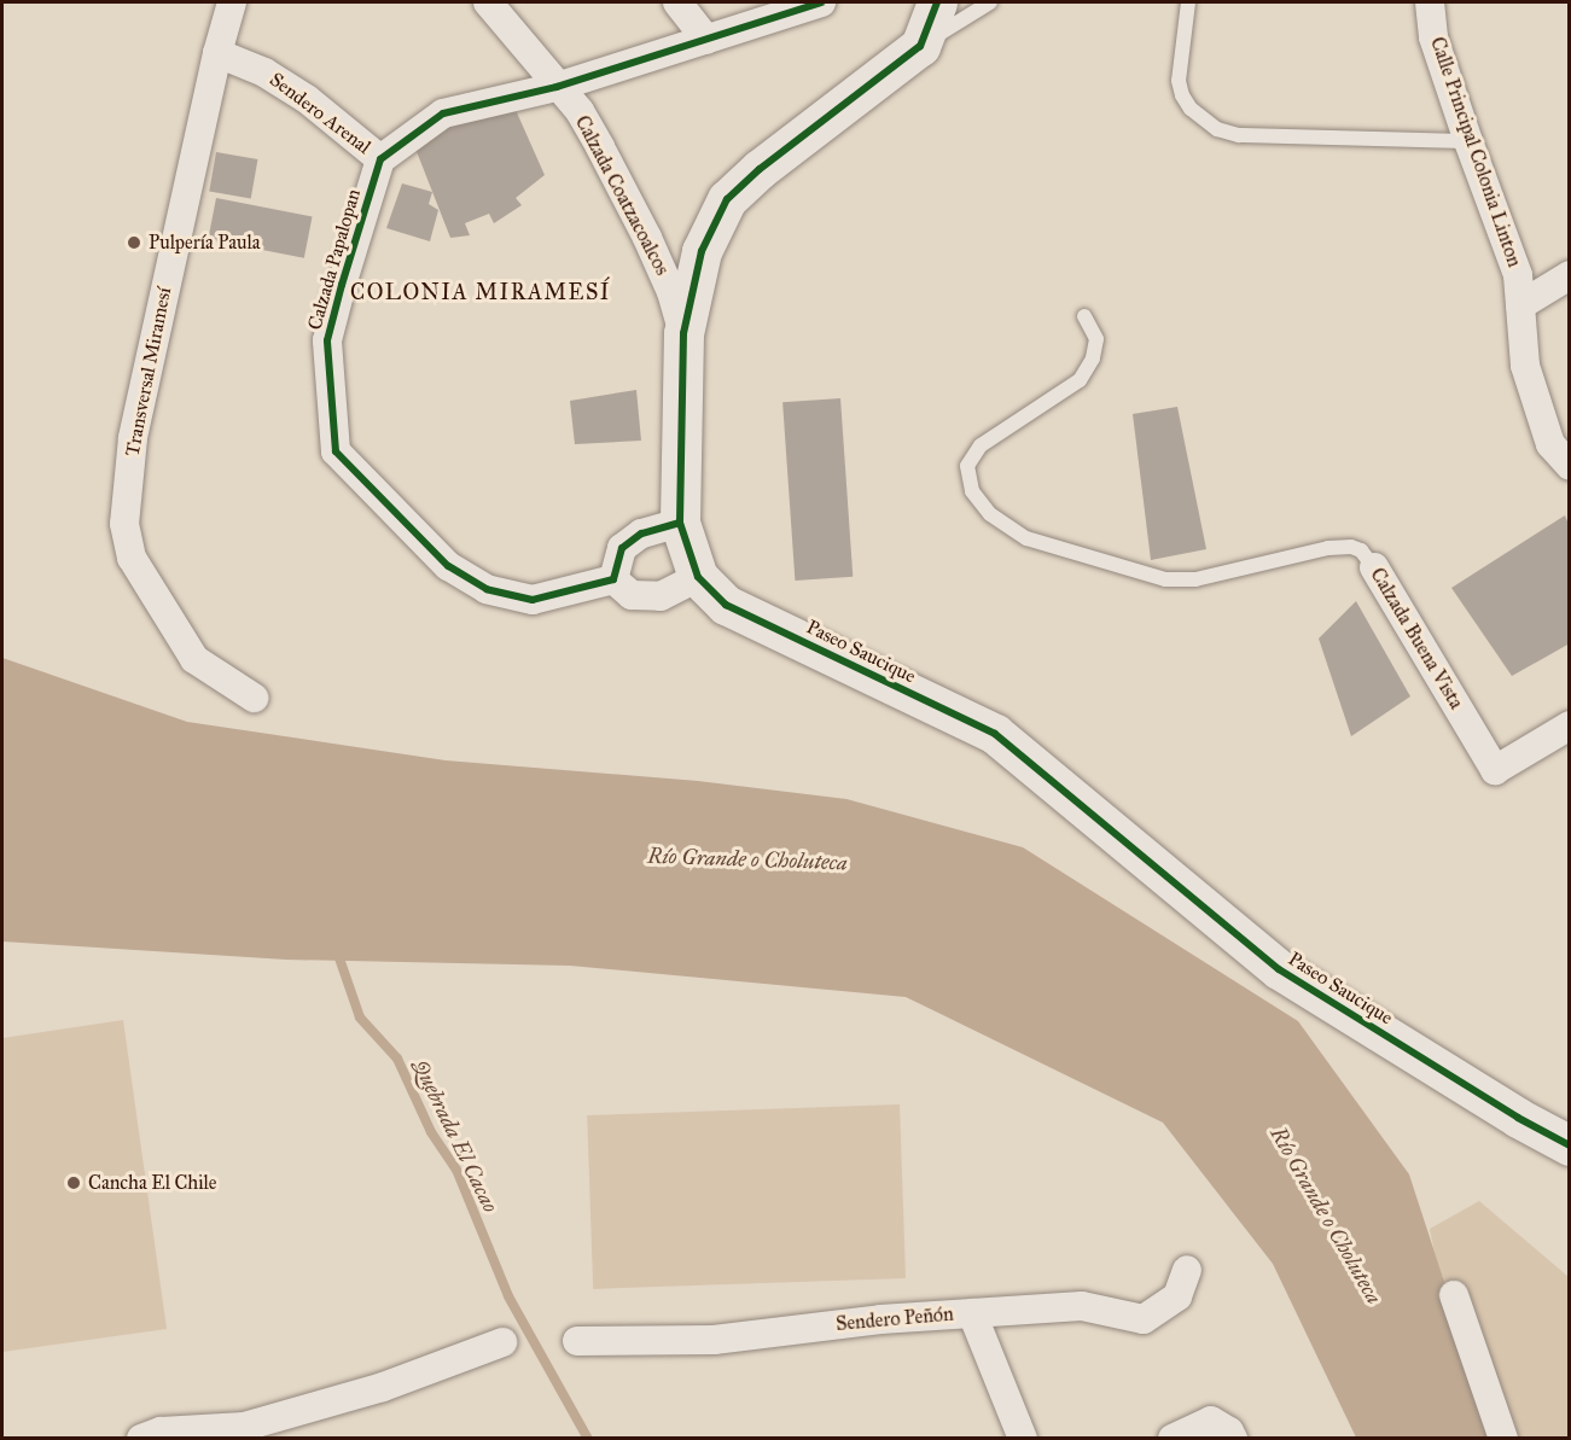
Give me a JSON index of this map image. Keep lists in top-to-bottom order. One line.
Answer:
{"streets":{"street":["Sendero Arenal","Calle Principal Colonia Linton","Calzada Coatzacoalcos","Calzada Papalopan","Transversal Miramesí","Calzada Buena Vista","Paseo Saucique","Sendero Peñón"]},"crossings":[["Sendero Arenal","Calzada Papalopan"],["Sendero Arenal","Transversal Miramesí"],["Calzada Coatzacoalcos","Paseo Saucique"],["Calzada Papalopan","Paseo Saucique"]],"districts":["COLONIA MIRAMESÍ"],"water":["Río Grande o Choluteca","Quebrada El Cacao"],"places":["Pulpería Paula","Cancha El Chile"]}
